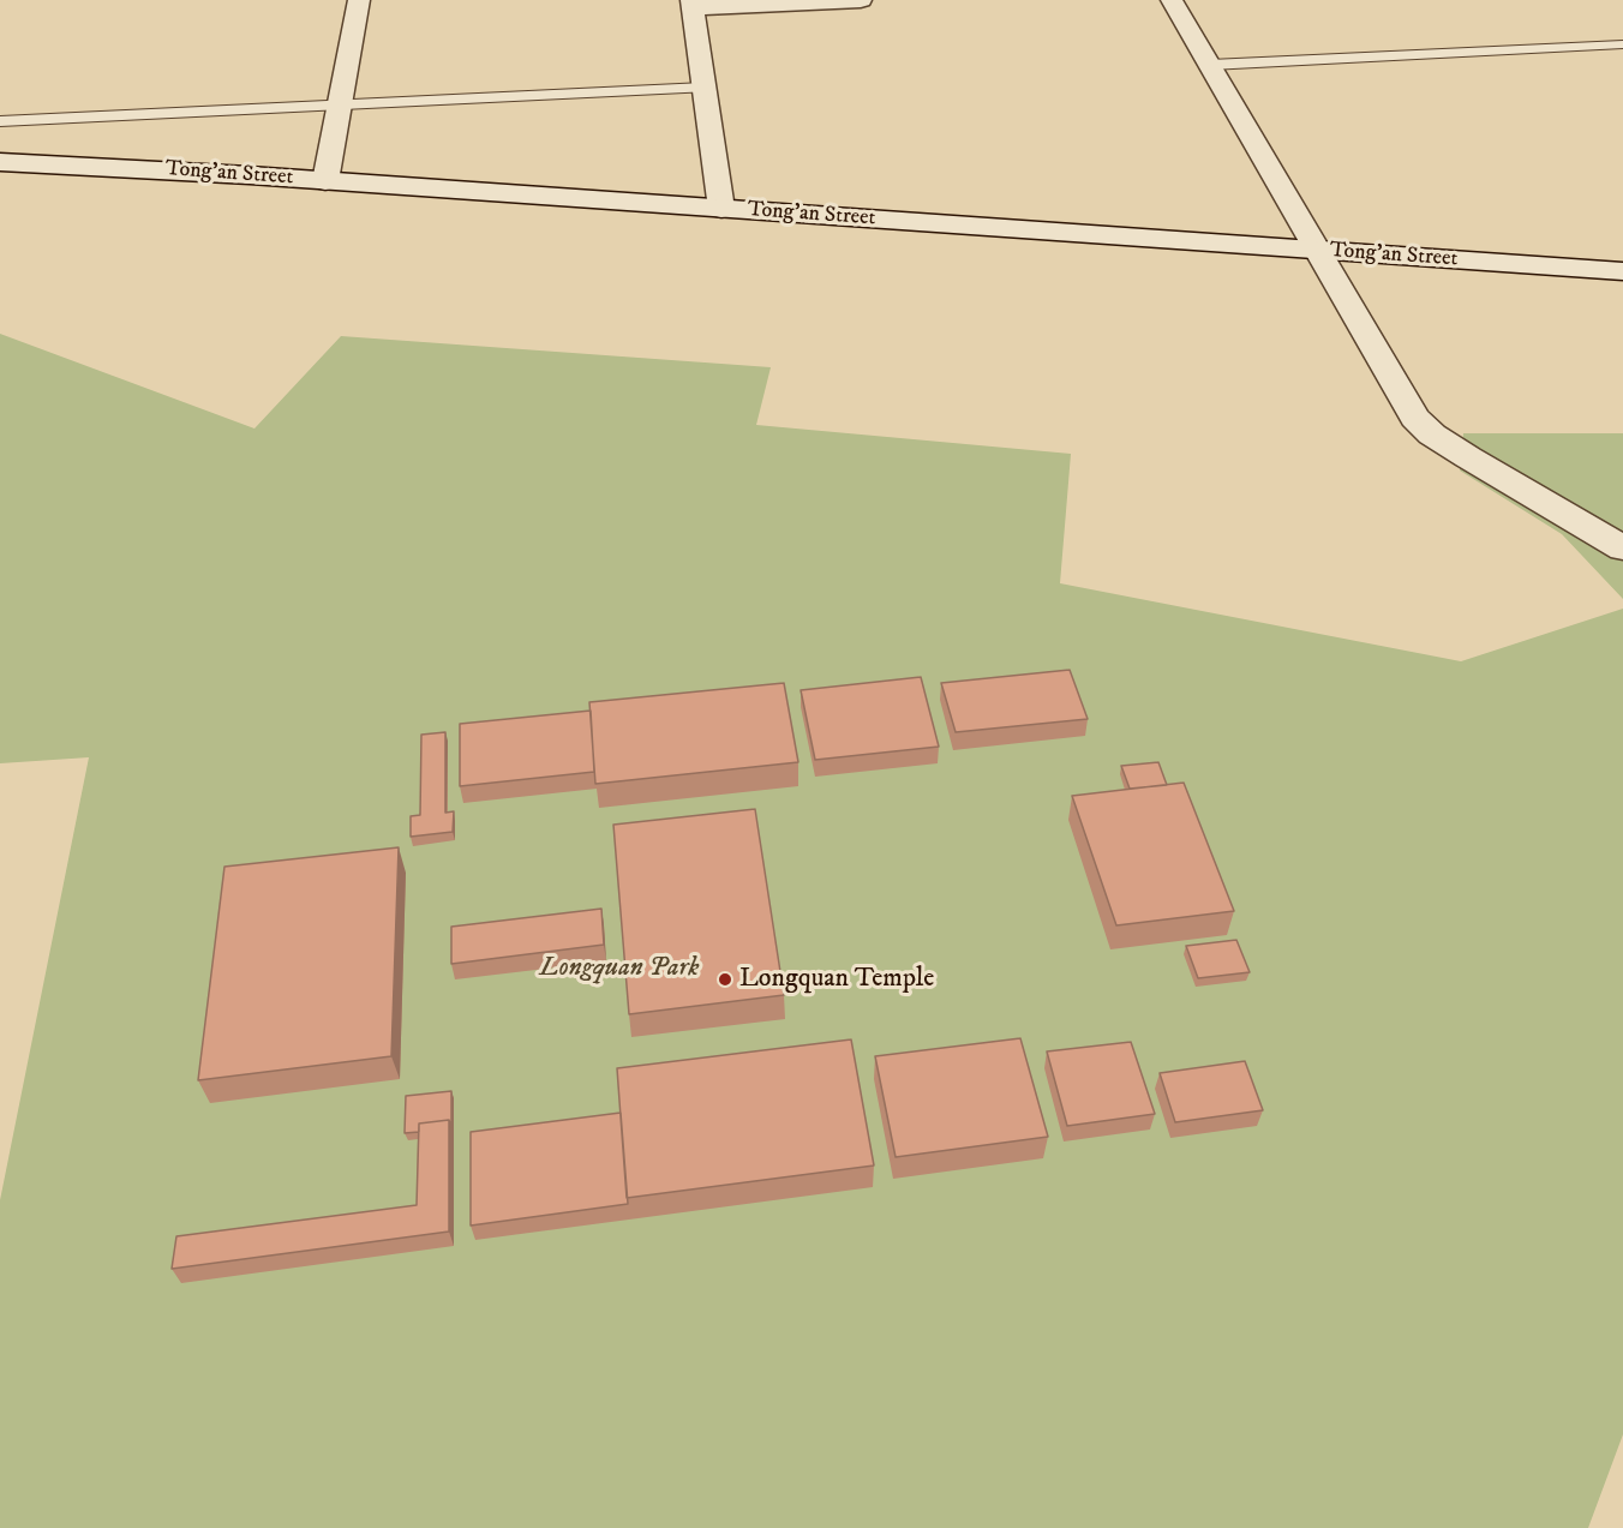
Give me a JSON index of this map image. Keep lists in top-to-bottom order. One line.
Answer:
{"streets":{"street":["Tong'an Street"]},"parks":["Longquan Park"],"places":["Longquan Temple"]}
